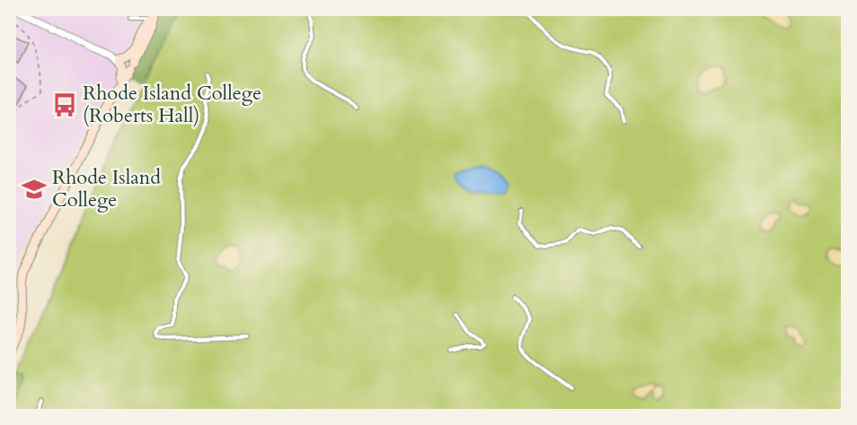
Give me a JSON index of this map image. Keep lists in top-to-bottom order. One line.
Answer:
{"places":{"bus stop":["Rhode Island College (Roberts Hall)"],"school or university":["Rhode Island College"]}}
